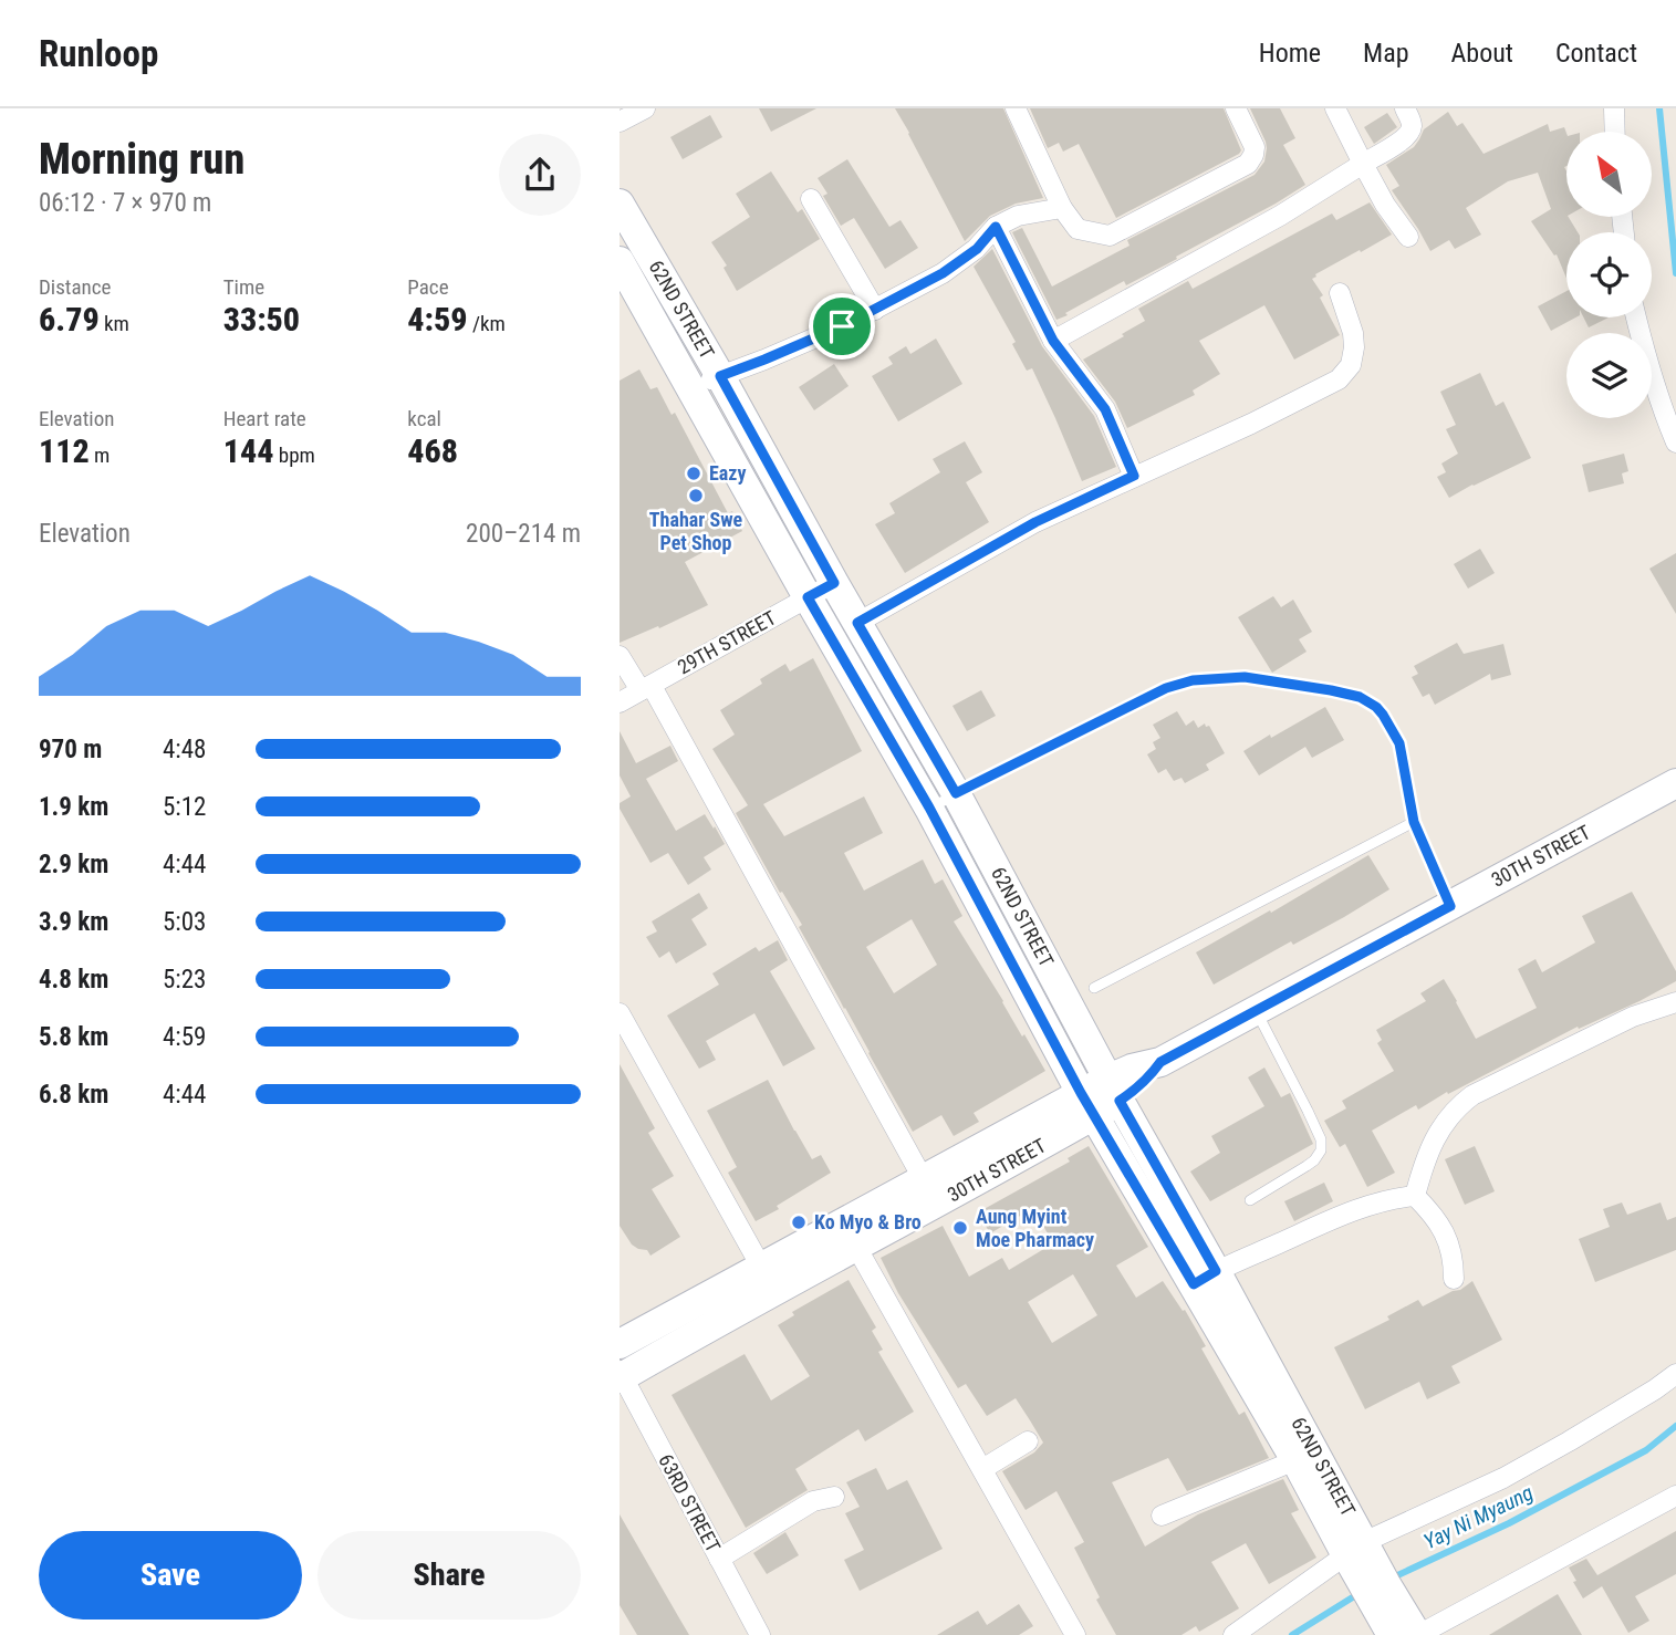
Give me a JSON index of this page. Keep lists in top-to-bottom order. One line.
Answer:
{"streets":{"main road":["62ND STREET","30TH STREET"],"street":["29TH STREET","63RD STREET"]},"crossings":[["62ND STREET","29TH STREET"],["62ND STREET","30TH STREET"],["30TH STREET","63RD STREET"]],"water":["Yay Ni Myaung"],"places":["Eazy","Thahar Swe Pet Shop","Ko Myo & Bro","Aung Myint Moe Pharmacy"],"north":"top left","page":{"header":"Runloop","nav":["Home","Map","About","Contact"],"heading":["Morning run","06:12 · 7 × 970 m"],"stats":[["Distance","6.79 km"],["Time","33:50"],["Pace","4:59 /km"],["Elevation","112 m"],["Heart rate","144 bpm"],["kcal","468"]],"chart":["Elevation","200–214 m"],"list":[{"name":"970 m","note":"4:48"},{"name":"1.9 km","note":"5:12"},{"name":"2.9 km","note":"4:44"},{"name":"3.9 km","note":"5:03"},{"name":"4.8 km","note":"5:23"},{"name":"5.8 km","note":"4:59"},{"name":"6.8 km","note":"4:44"}],"buttons":["Save","Share"]}}
